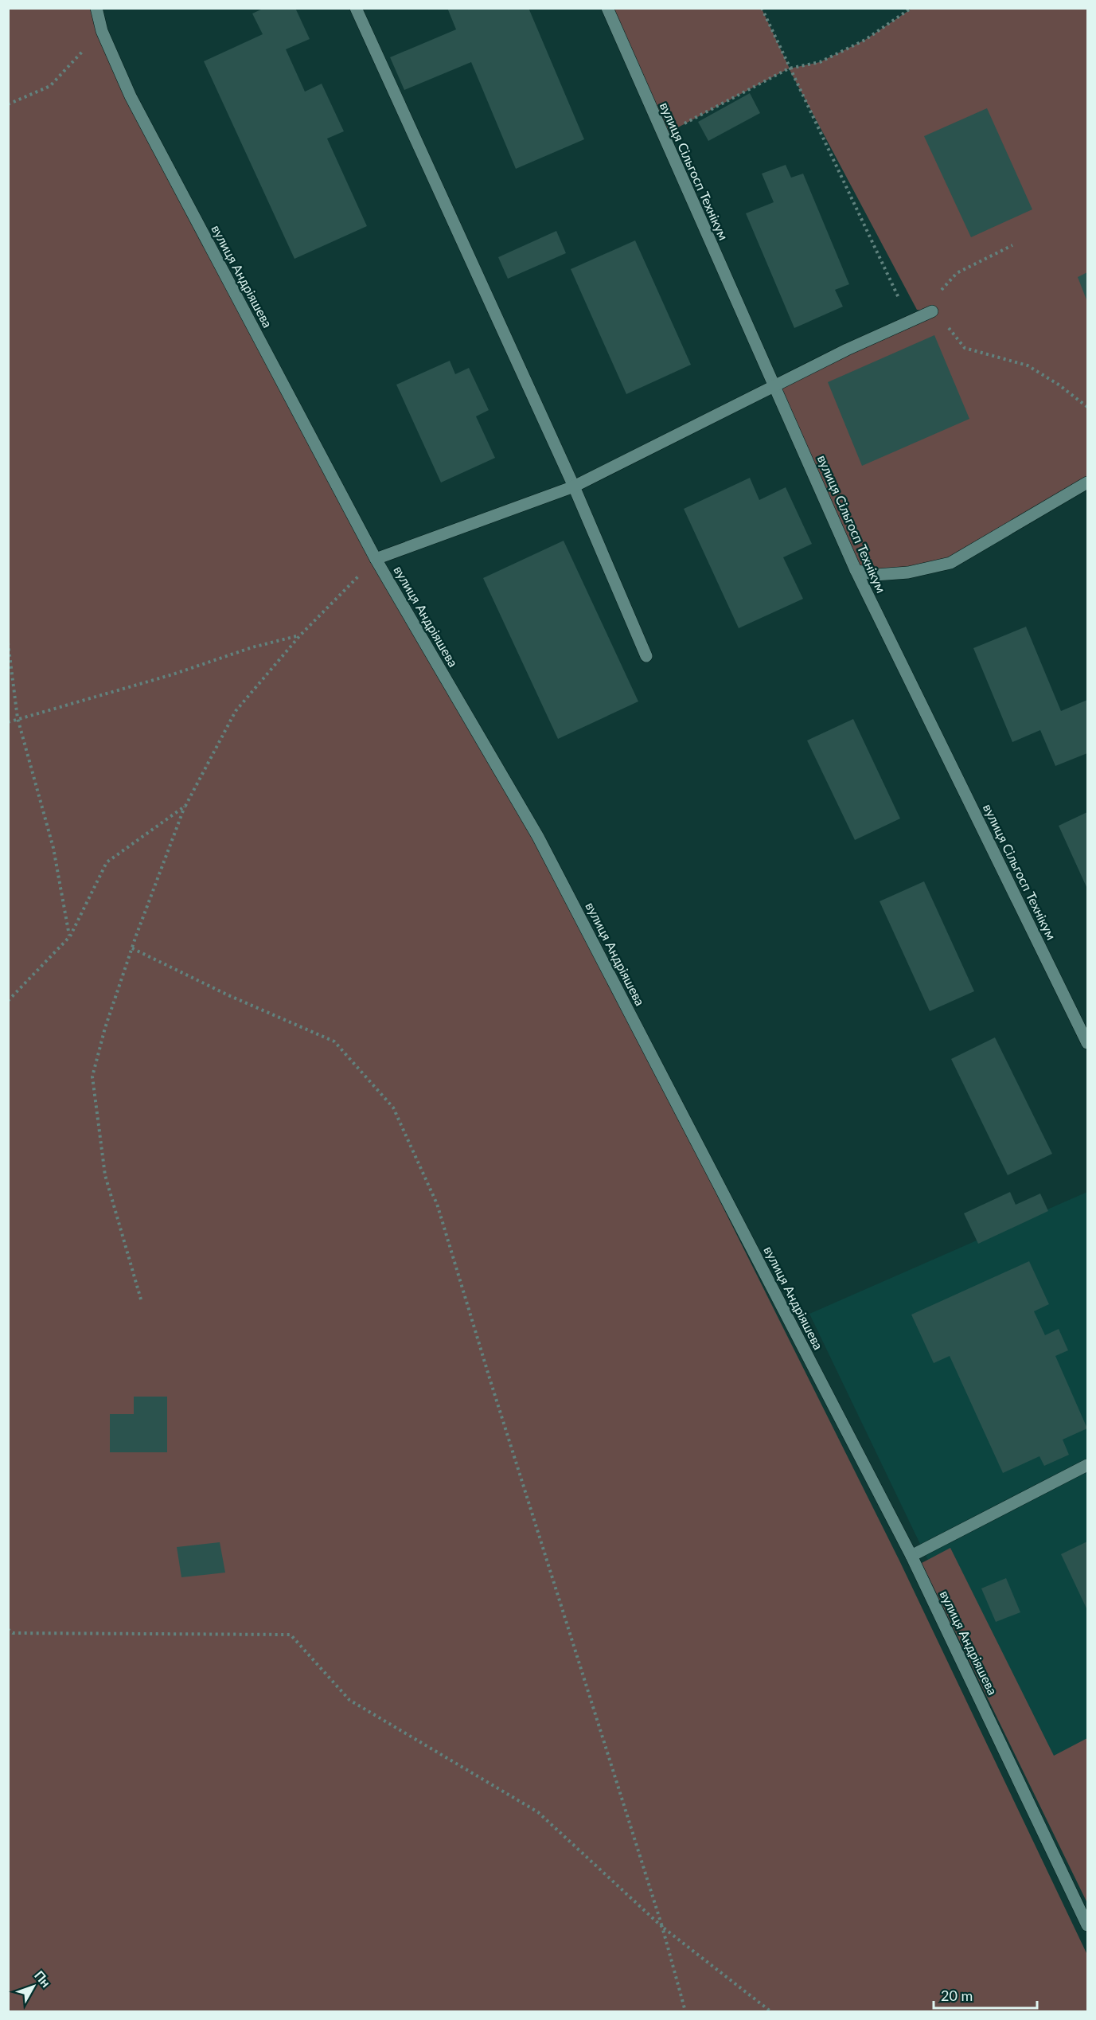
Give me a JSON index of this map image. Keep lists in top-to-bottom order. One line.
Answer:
{"streets":{"street":["вулиця Сільгосп Технікум","вулиця Андріяшева"]},"scale_bar":"20 m","north":"top right"}
